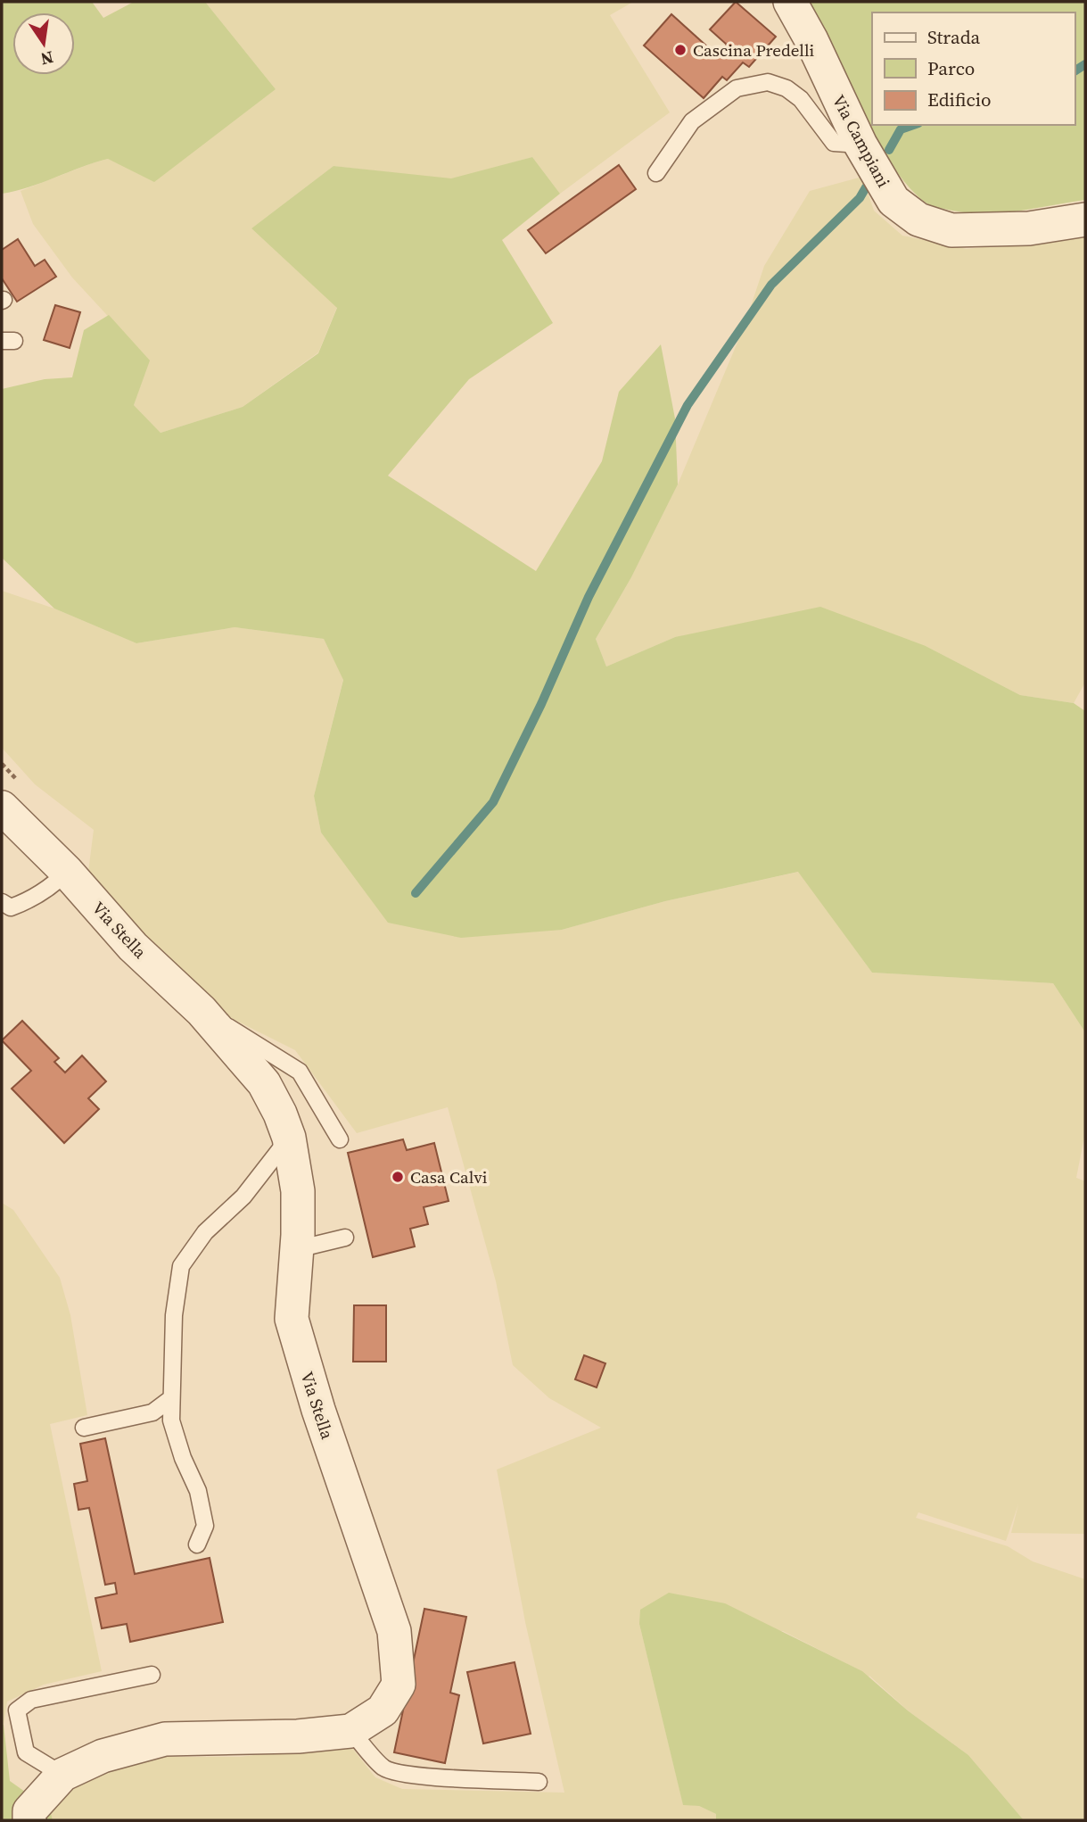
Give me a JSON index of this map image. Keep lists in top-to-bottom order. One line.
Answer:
{"streets":{"street":["Via Campiani","Via Stella"]},"places":["Cascina Predelli","Casa Calvi"],"legend":["Strada","Parco","Edificio"],"north":"bottom"}
